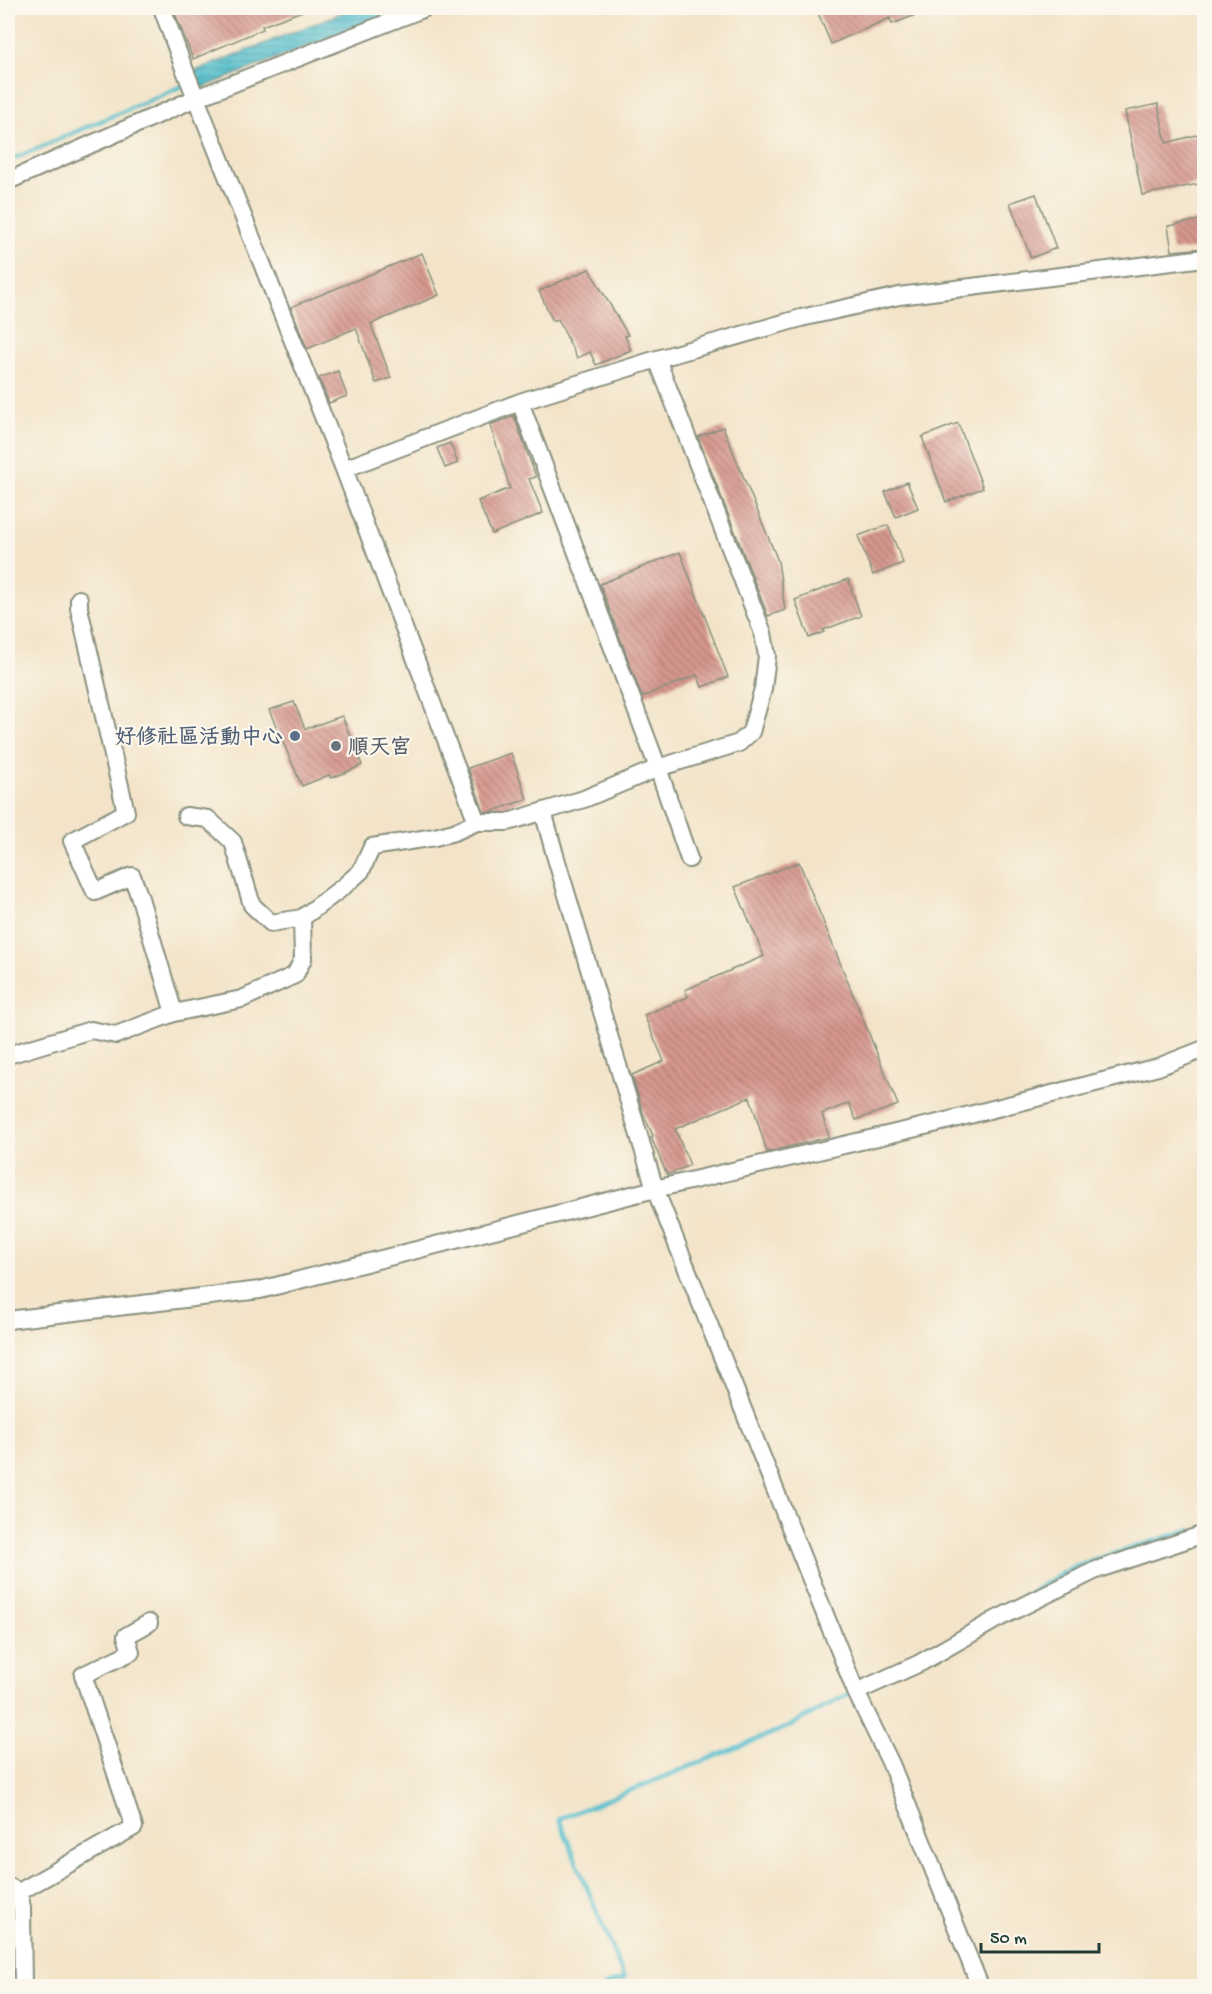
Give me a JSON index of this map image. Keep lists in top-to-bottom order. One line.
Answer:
{"places":["好修社區活動中心","順天宮"],"scale_bar":"50 m"}
